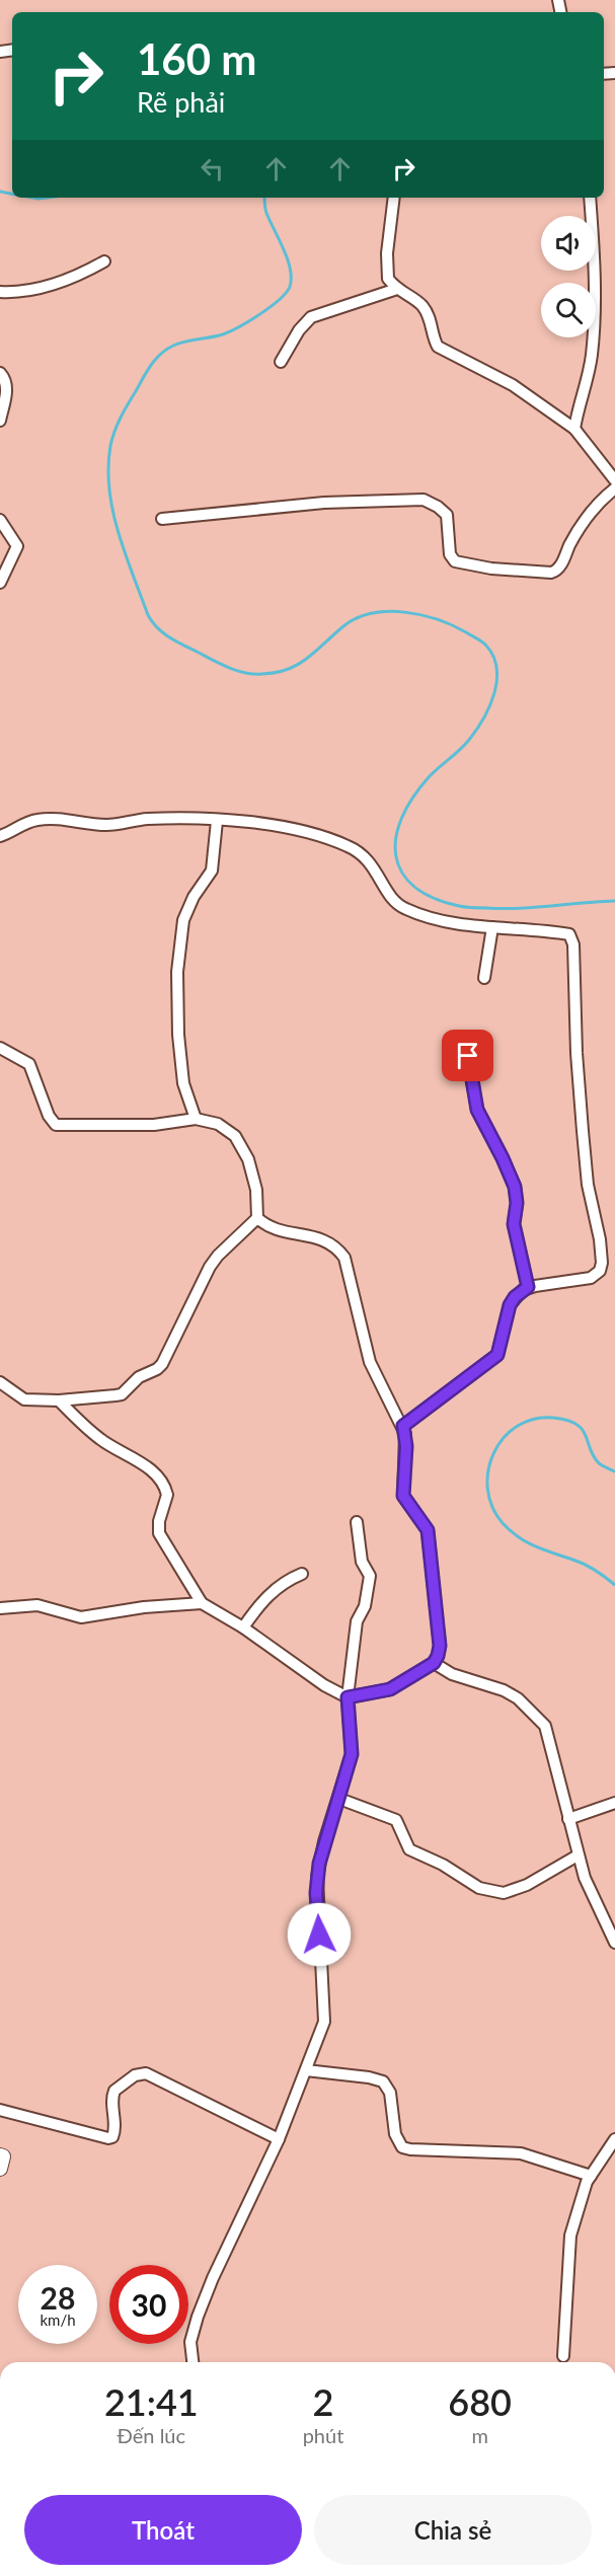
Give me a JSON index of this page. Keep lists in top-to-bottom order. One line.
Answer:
{"page":{"turn":["160 m","Rẽ phải"],"speed":"28 km/h","limit":"30","eta":["21:41","Đến lúc","2","phút","680","m"],"buttons":["Thoát","Chia sẻ"]}}
